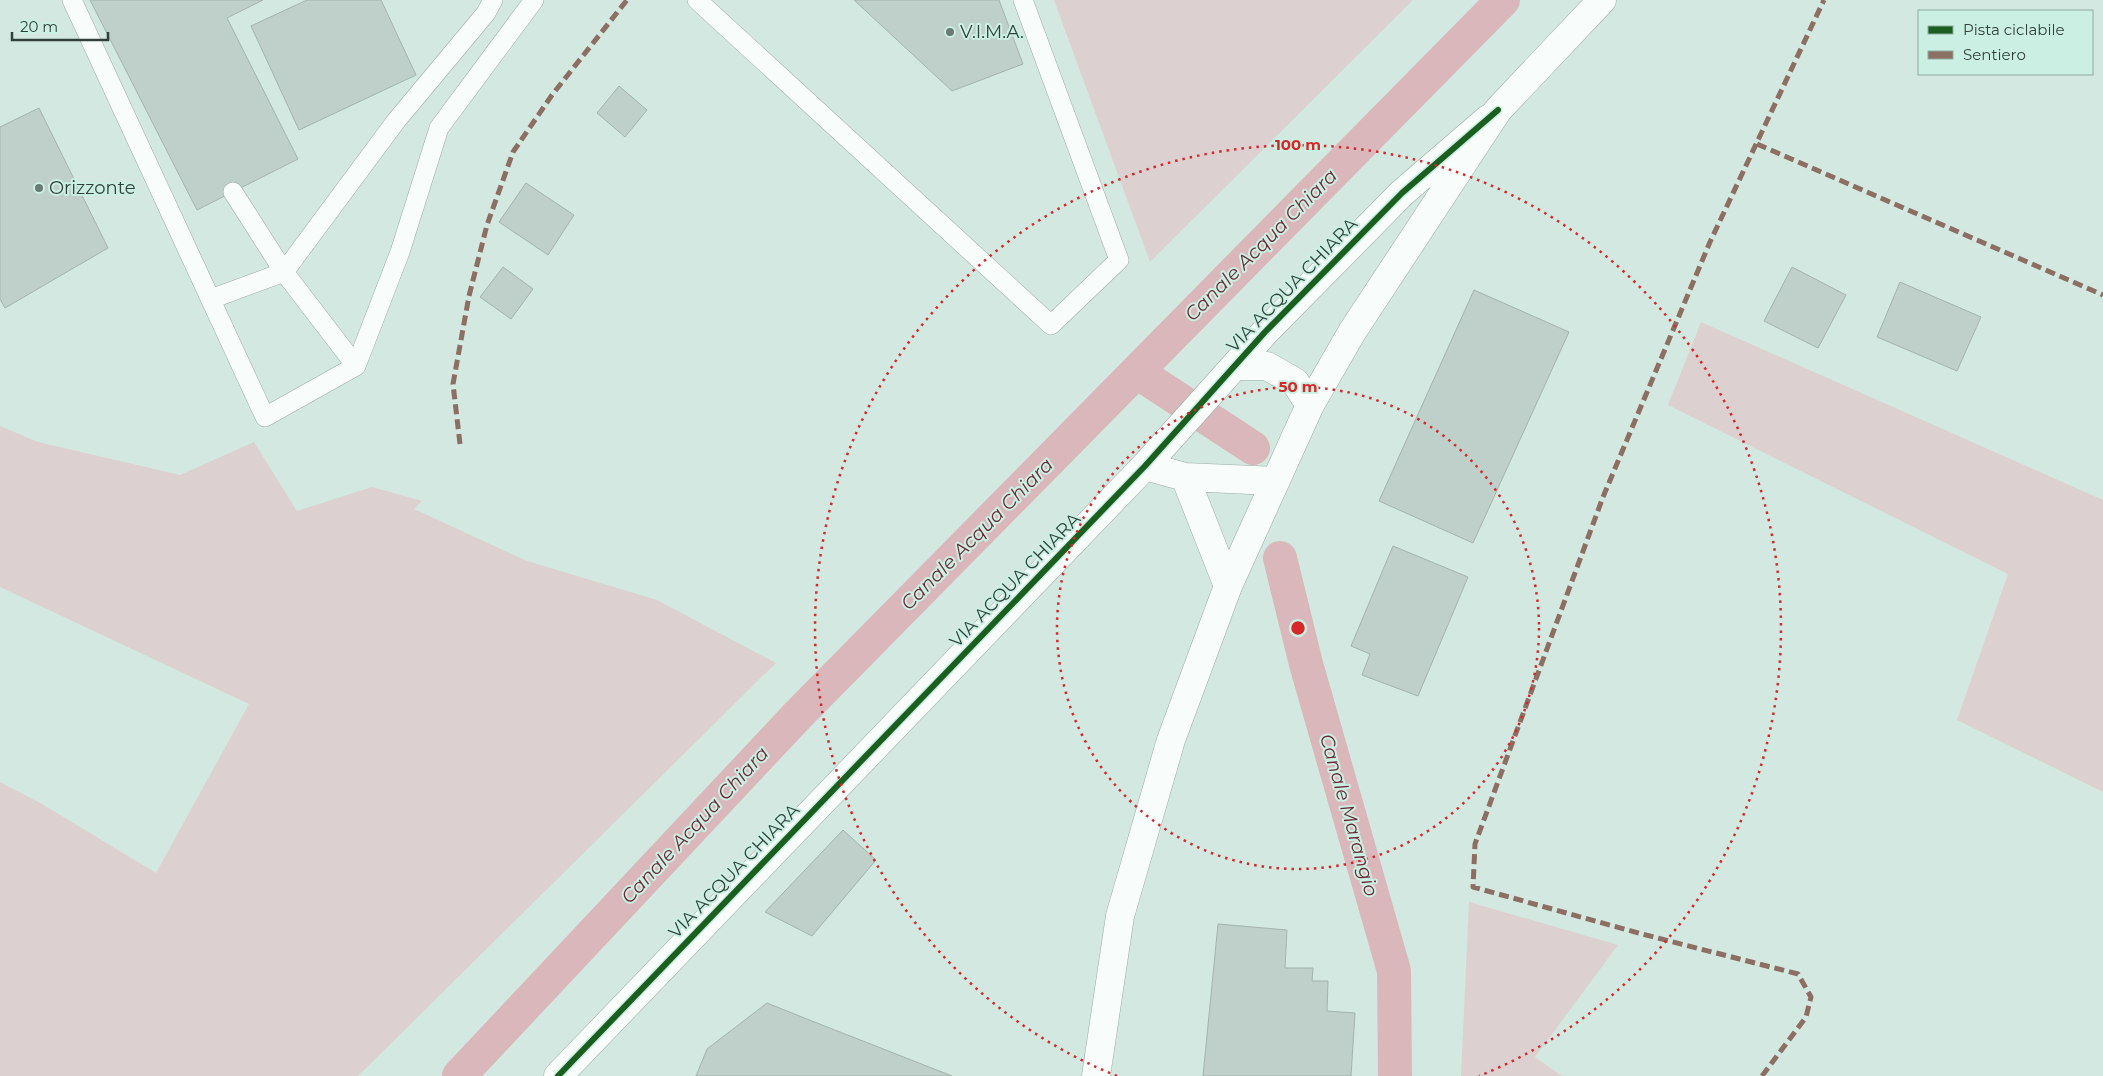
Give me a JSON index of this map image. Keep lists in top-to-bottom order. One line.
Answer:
{"streets":{"street":["VIA ACQUA CHIARA"]},"water":["Canale Acqua Chiara","Canale Marangio"],"places":["V.I.M.A.","Orizzonte"],"legend":["Pista ciclabile","Sentiero"],"scale_bar":"20 m","rings":["100 m","50 m"]}
